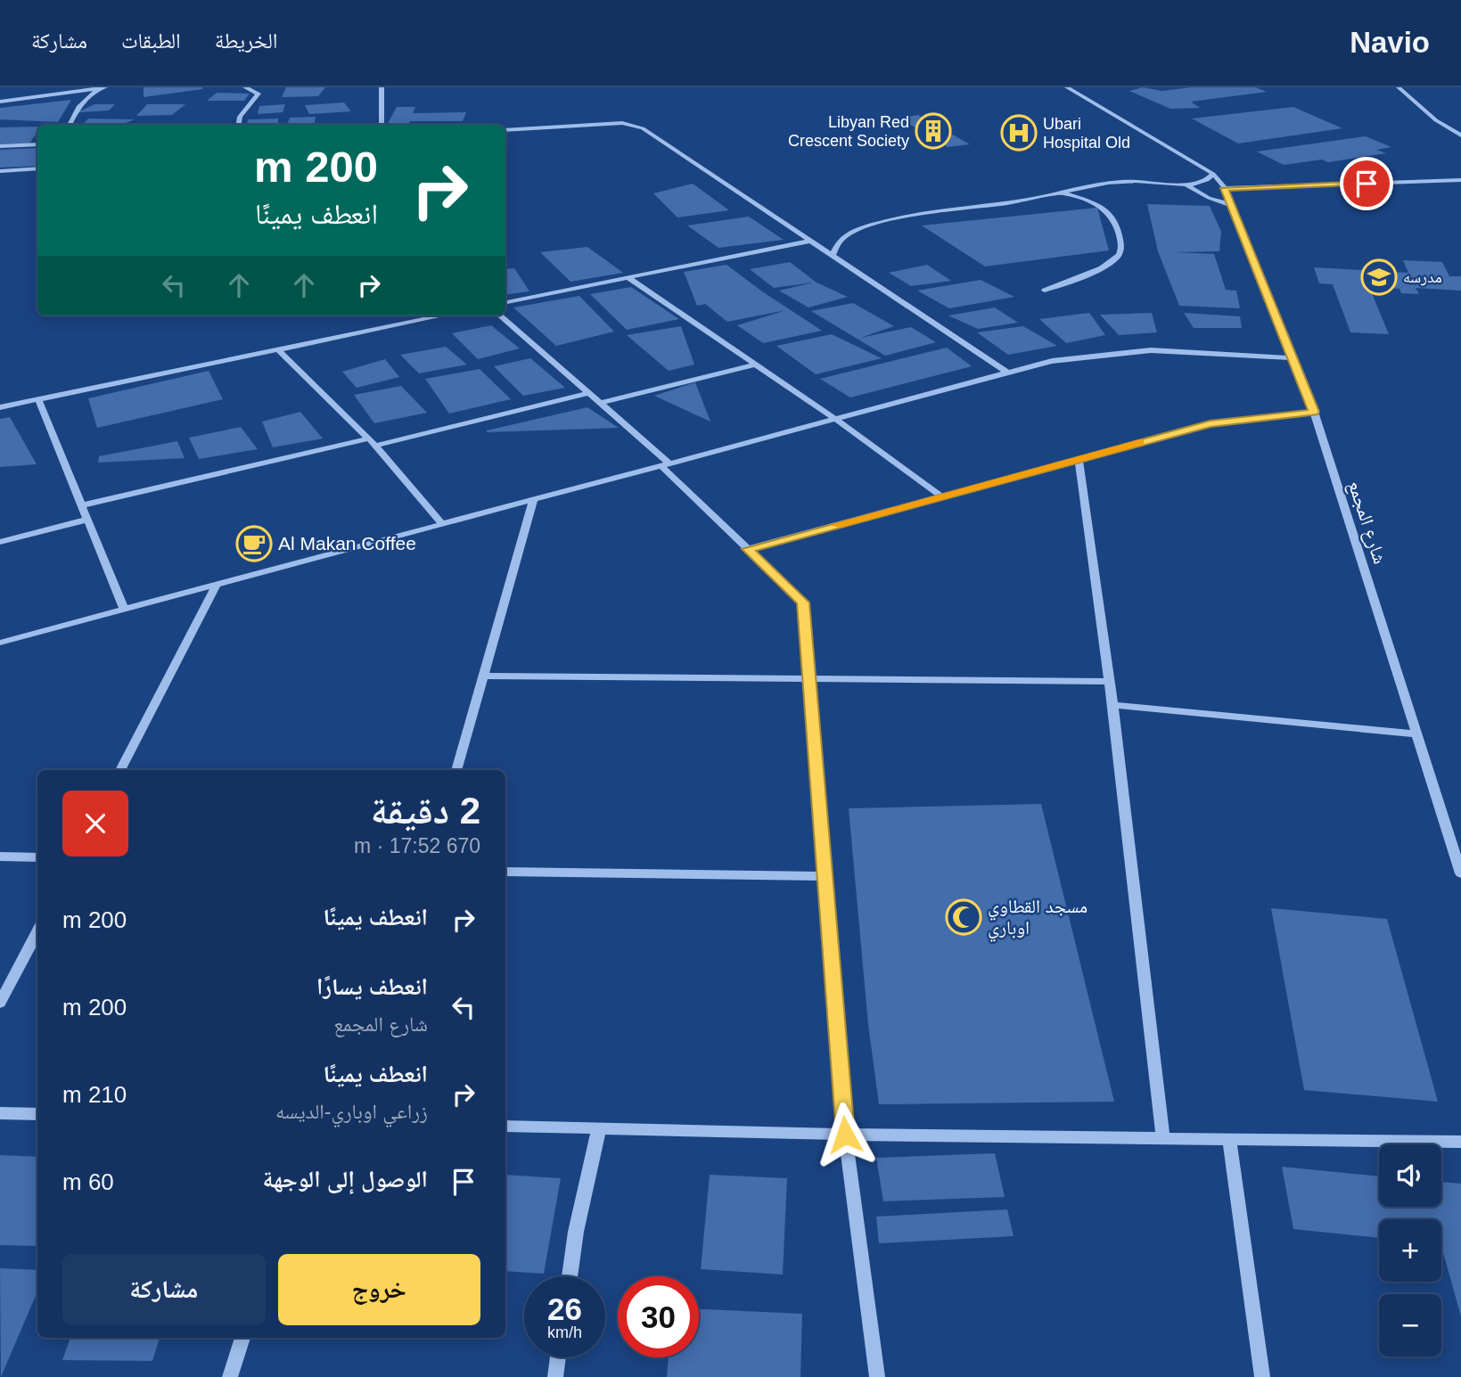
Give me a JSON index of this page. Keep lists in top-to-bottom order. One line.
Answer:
{"streets":{"street":["شارع المجمع"]},"places":{"building":["Libyan Red Crescent Society"],"hospital":["Ubari Hospital Old"],"school or university":["مدرسه"],"cafe":["Al Makan Coffee"],"mosque":["مسجد القطاوي اوباري"]},"page":{"header":"Navio","nav":["الخريطة","الطبقات","مشاركة"],"turn":["200 m","انعطف يمينًا"],"heading":["2 دقيقة","670 m · 17:52"],"list":[{"name":"انعطف يمينًا","value":"200 m"},{"name":"انعطف يسارًا","note":"شارع المجمع","value":"200 m"},{"name":"انعطف يمينًا","note":"زراعي اوباري-الديسه","value":"210 m"},{"name":"الوصول إلى الوجهة","value":"60 m"}],"map_buttons":["+","−"],"buttons":["خروج","مشاركة"],"speed":"26 km/h","limit":"30"}}
